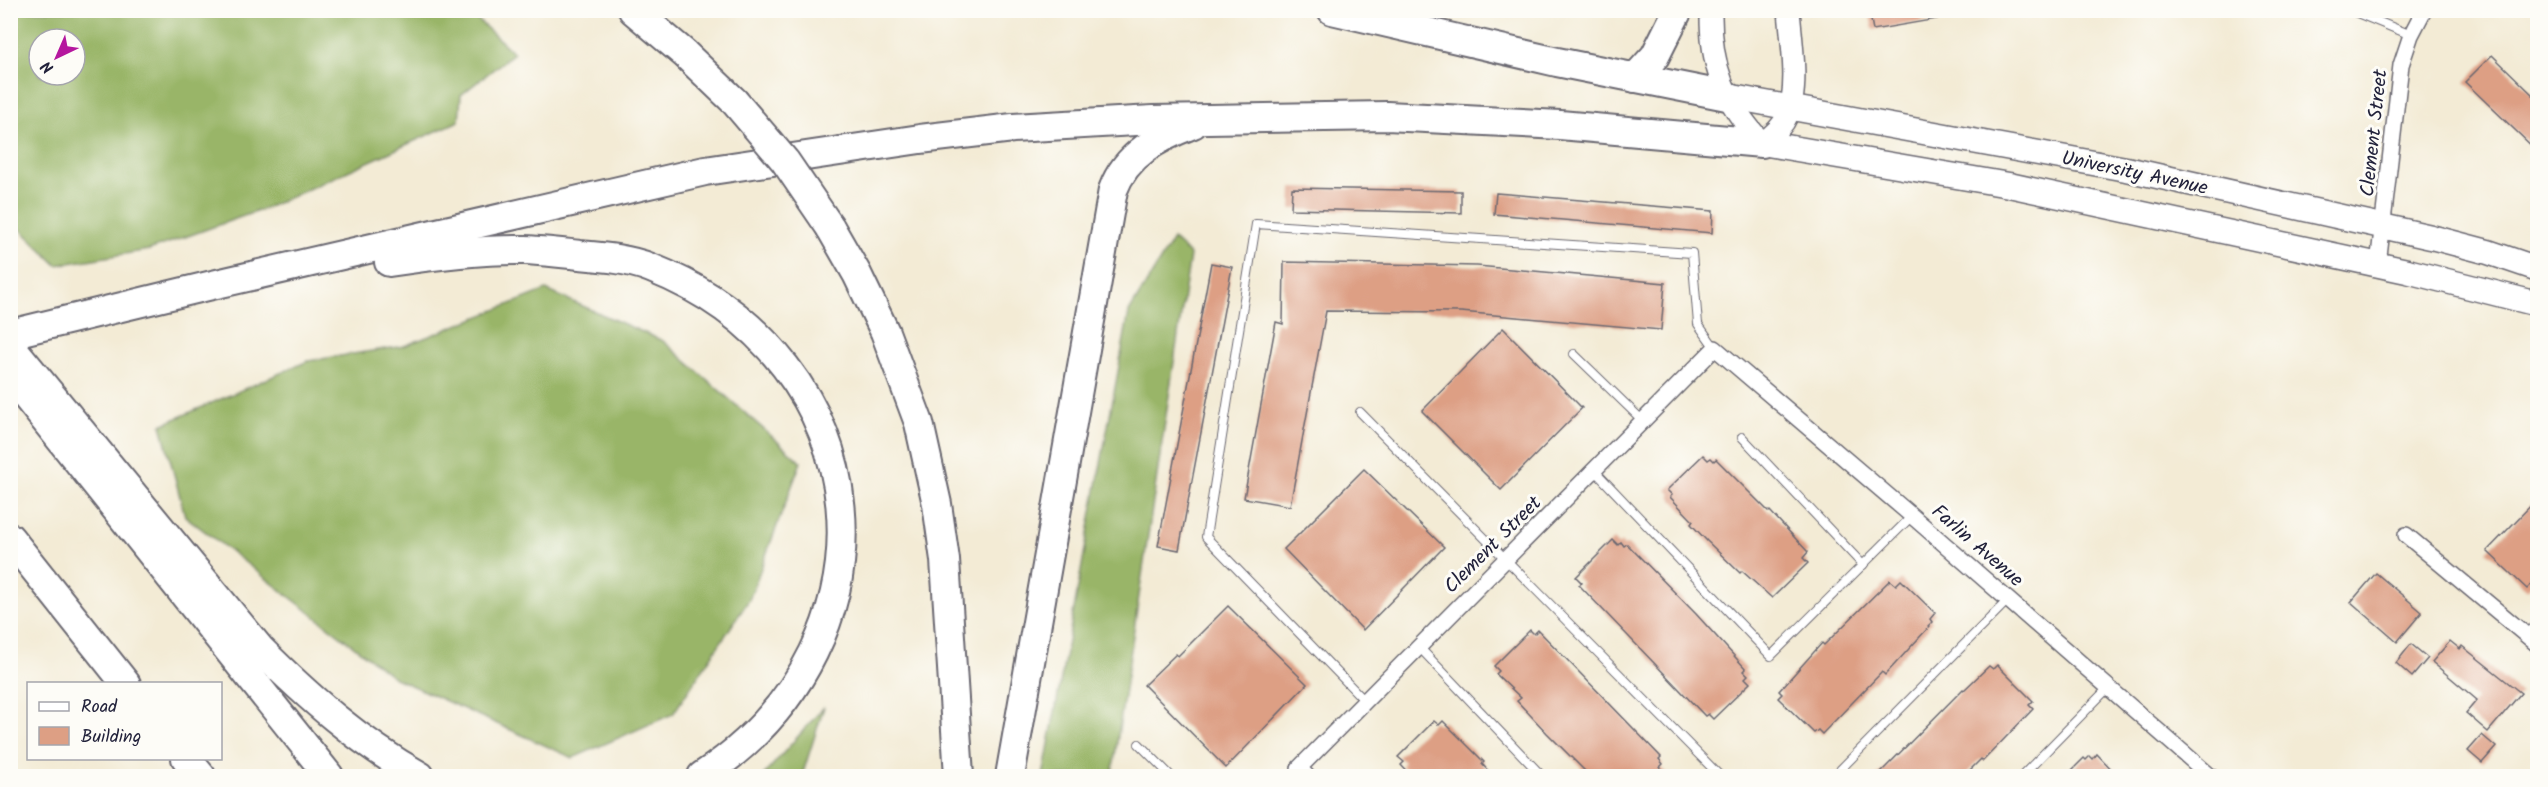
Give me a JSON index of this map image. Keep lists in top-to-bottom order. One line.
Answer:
{"streets":{"main road":["University Avenue"],"street":["Clement Street","Farlin Avenue"]},"crossings":[["Clement Street","University Avenue"],["Clement Street","Farlin Avenue"]],"legend":["Road","Building"],"north":"bottom left"}
